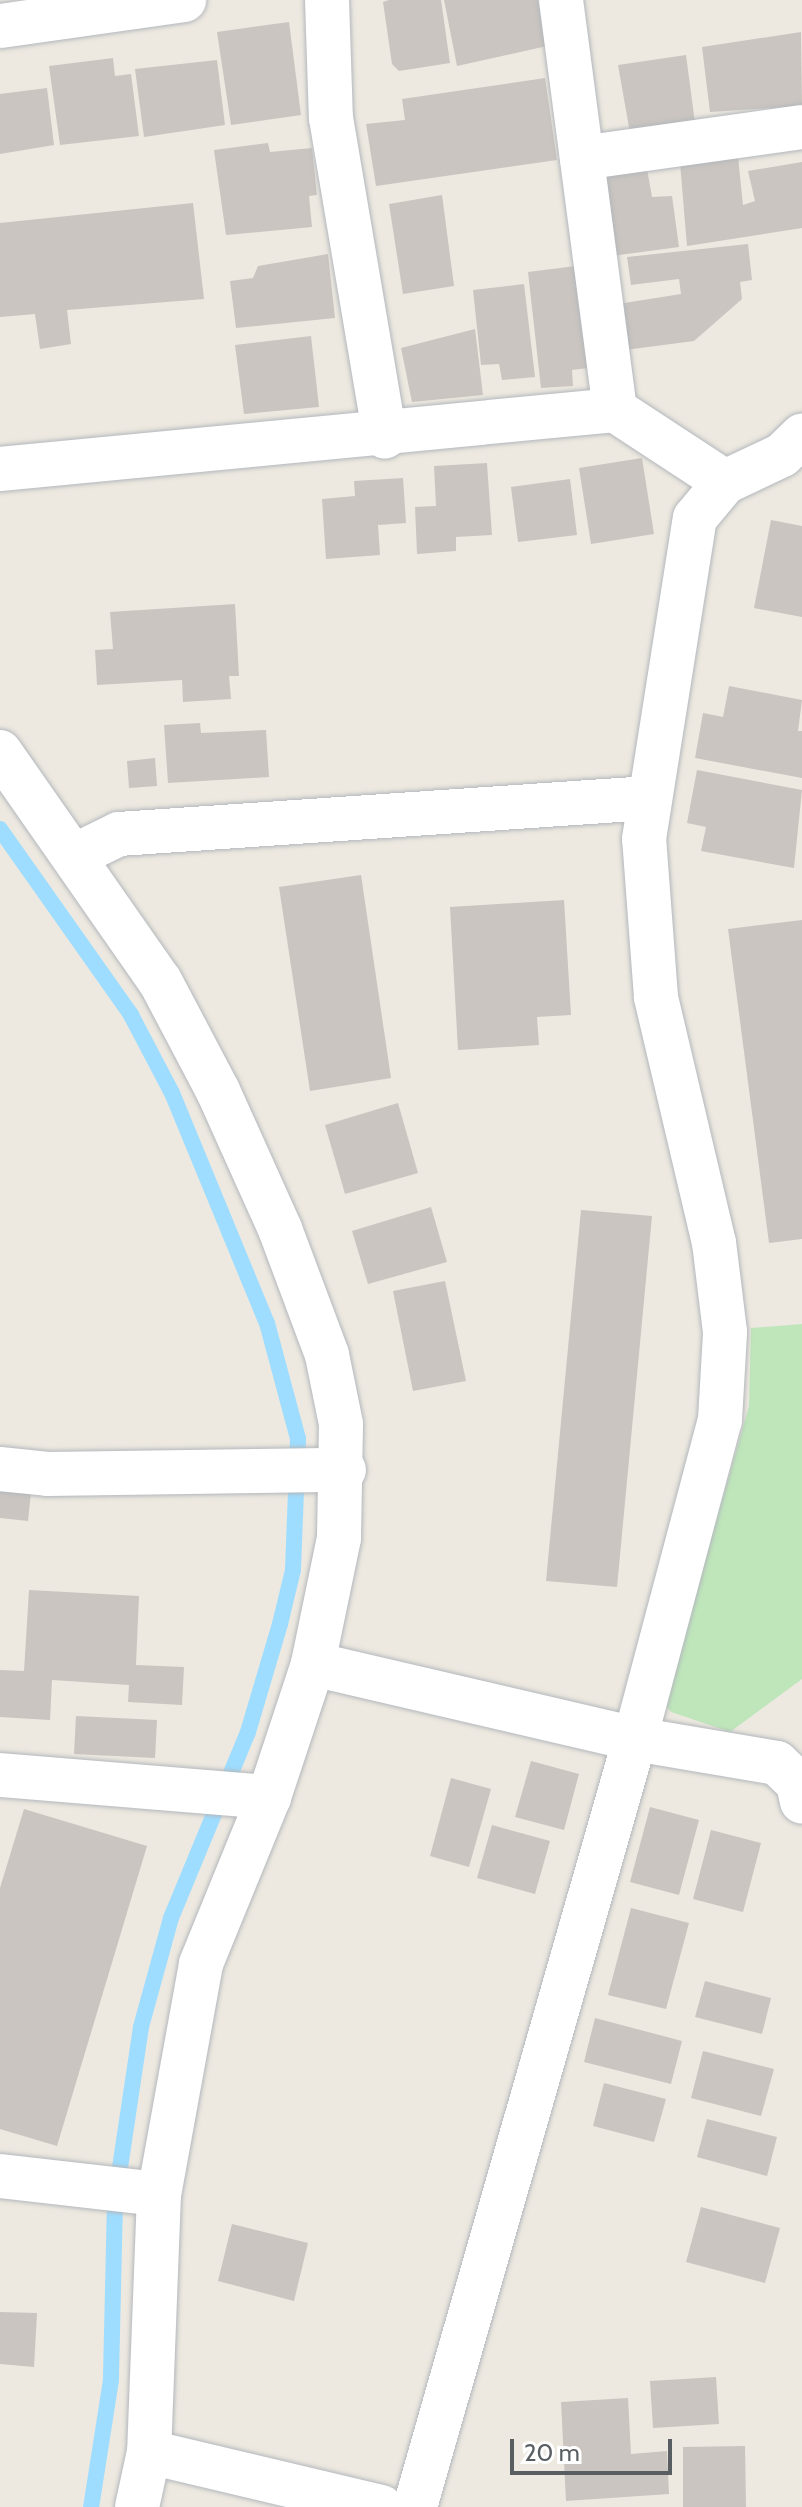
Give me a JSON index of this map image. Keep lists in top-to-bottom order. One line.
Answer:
{"scale_bar":"20 m"}
